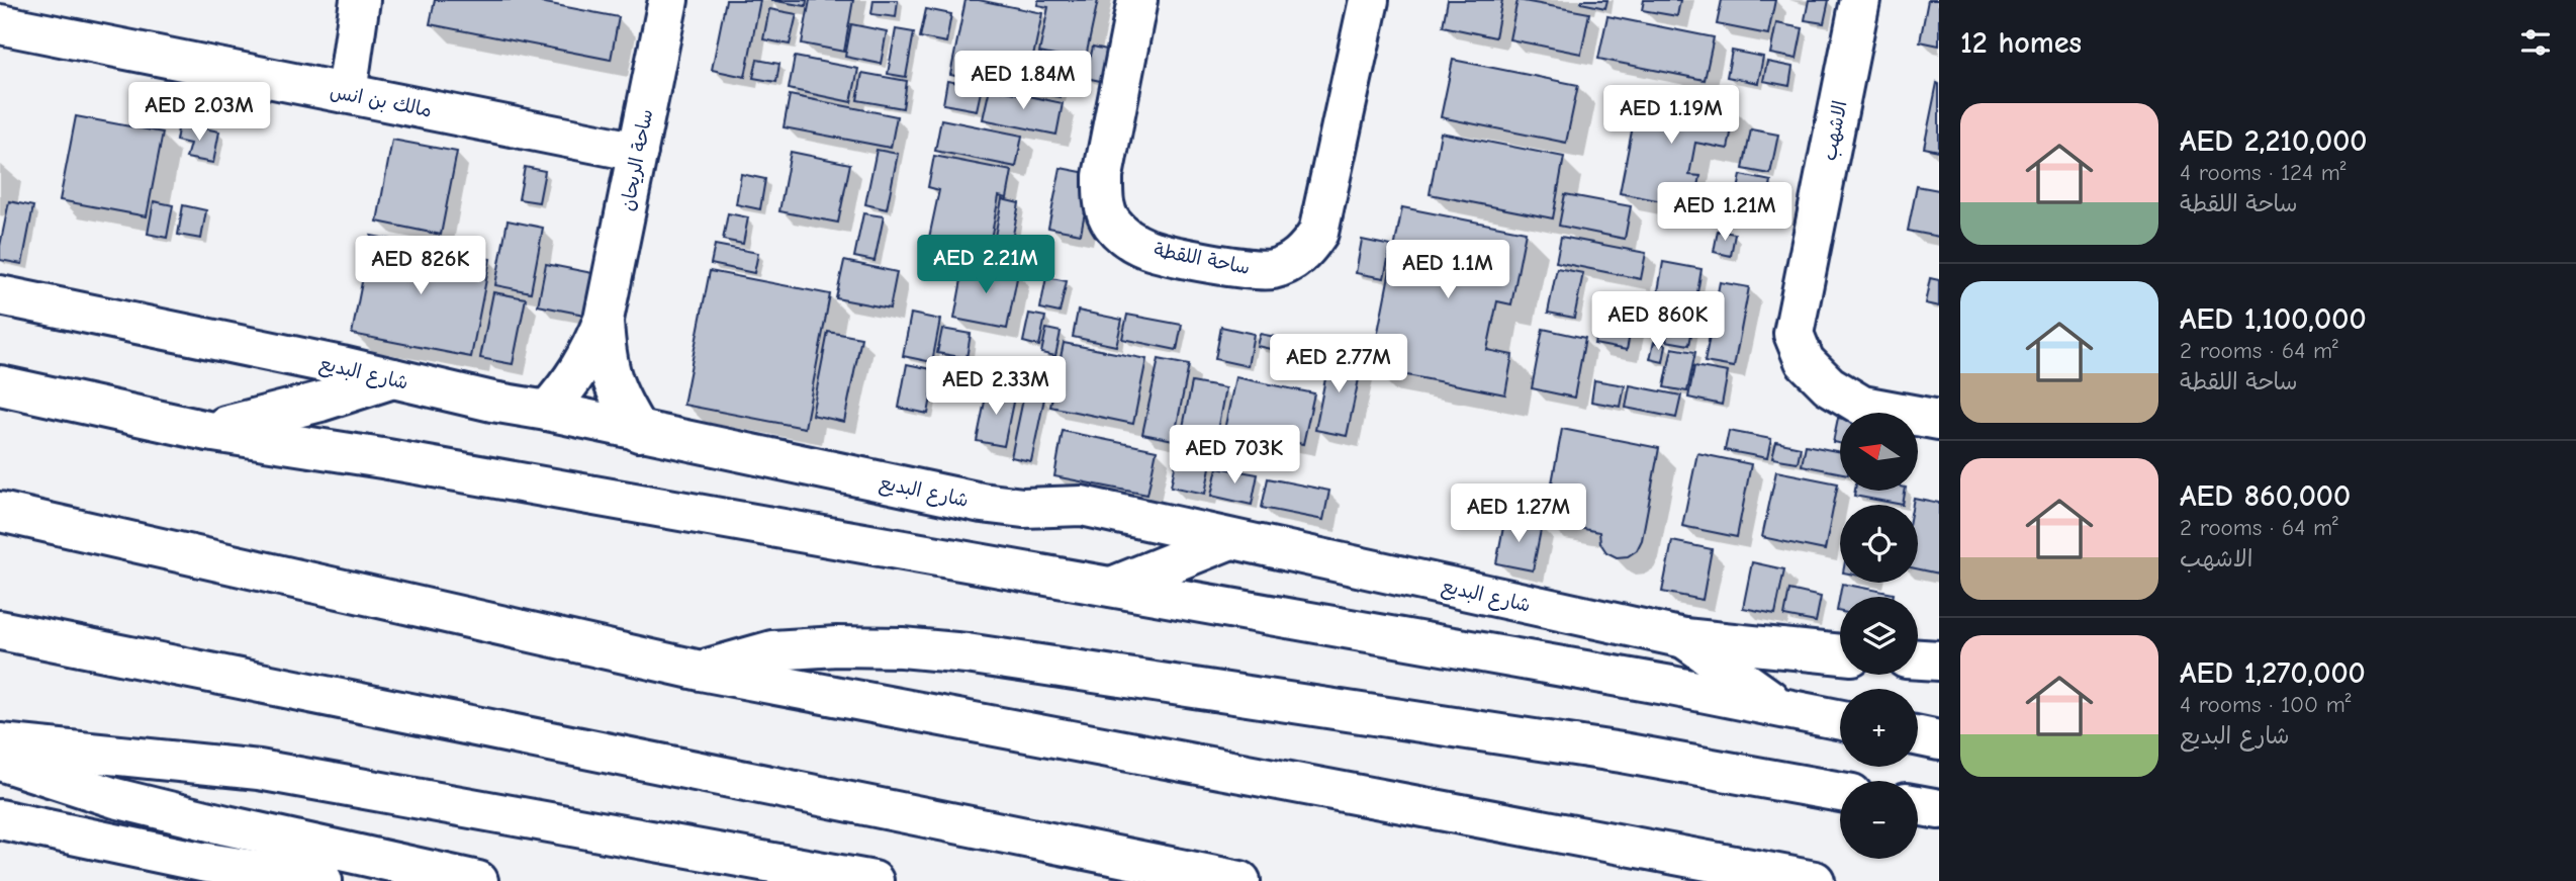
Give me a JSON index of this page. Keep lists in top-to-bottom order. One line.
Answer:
{"streets":{"main road":["مالك بن انس","الاشهب","ساحة الريحان","ساحة اللقطة","شارع البديع"]},"crossings":[["مالك بن انس","ساحة الريحان"],["ساحة الريحان","شارع البديع"]],"north":"left","page":{"heading":"12 homes","price":["AED 1.84M","AED 2.03M","AED 1.19M","AED 1.21M","AED 2.21M","AED 826K","AED 1.1M","AED 860K","AED 2.77M","AED 2.33M","AED 703K","AED 1.27M"],"list":[{"name":"AED 2,210,000","note":"4 rooms · 124 m² · ساحة اللقطة"},{"name":"AED 1,100,000","note":"2 rooms · 64 m² · ساحة اللقطة"},{"name":"AED 860,000","note":"2 rooms · 64 m² · الاشهب"},{"name":"AED 1,270,000","note":"4 rooms · 100 m² · شارع البديع"}],"map_buttons":["+","−"]}}
